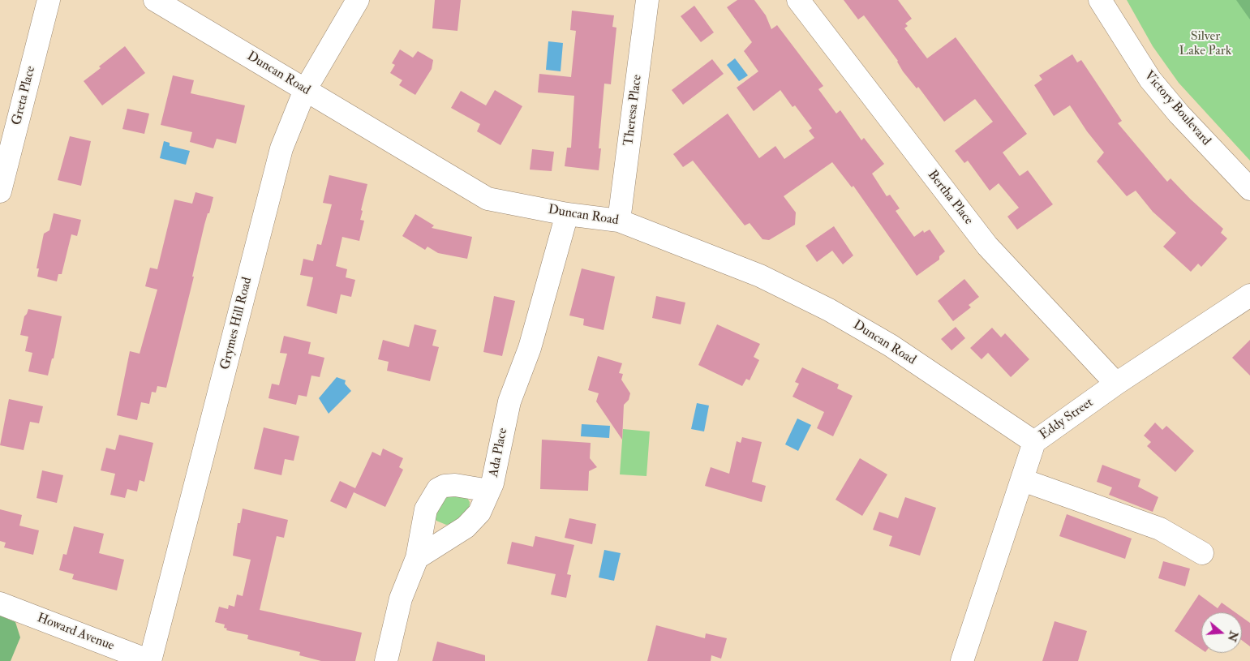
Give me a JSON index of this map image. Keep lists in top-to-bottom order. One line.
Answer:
{"streets":{"street":["Duncan Road","Greta Place","Victory Boulevard","Theresa Place","Bertha Place","Grymes Hill Road","Eddy Street","Ada Place","Howard Avenue"]},"crossings":[["Duncan Road","Theresa Place"],["Duncan Road","Grymes Hill Road"],["Duncan Road","Eddy Street"],["Duncan Road","Ada Place"],["Bertha Place","Eddy Street"],["Grymes Hill Road","Howard Avenue"]],"parks":["Silver Lake Park"],"north":"right"}
